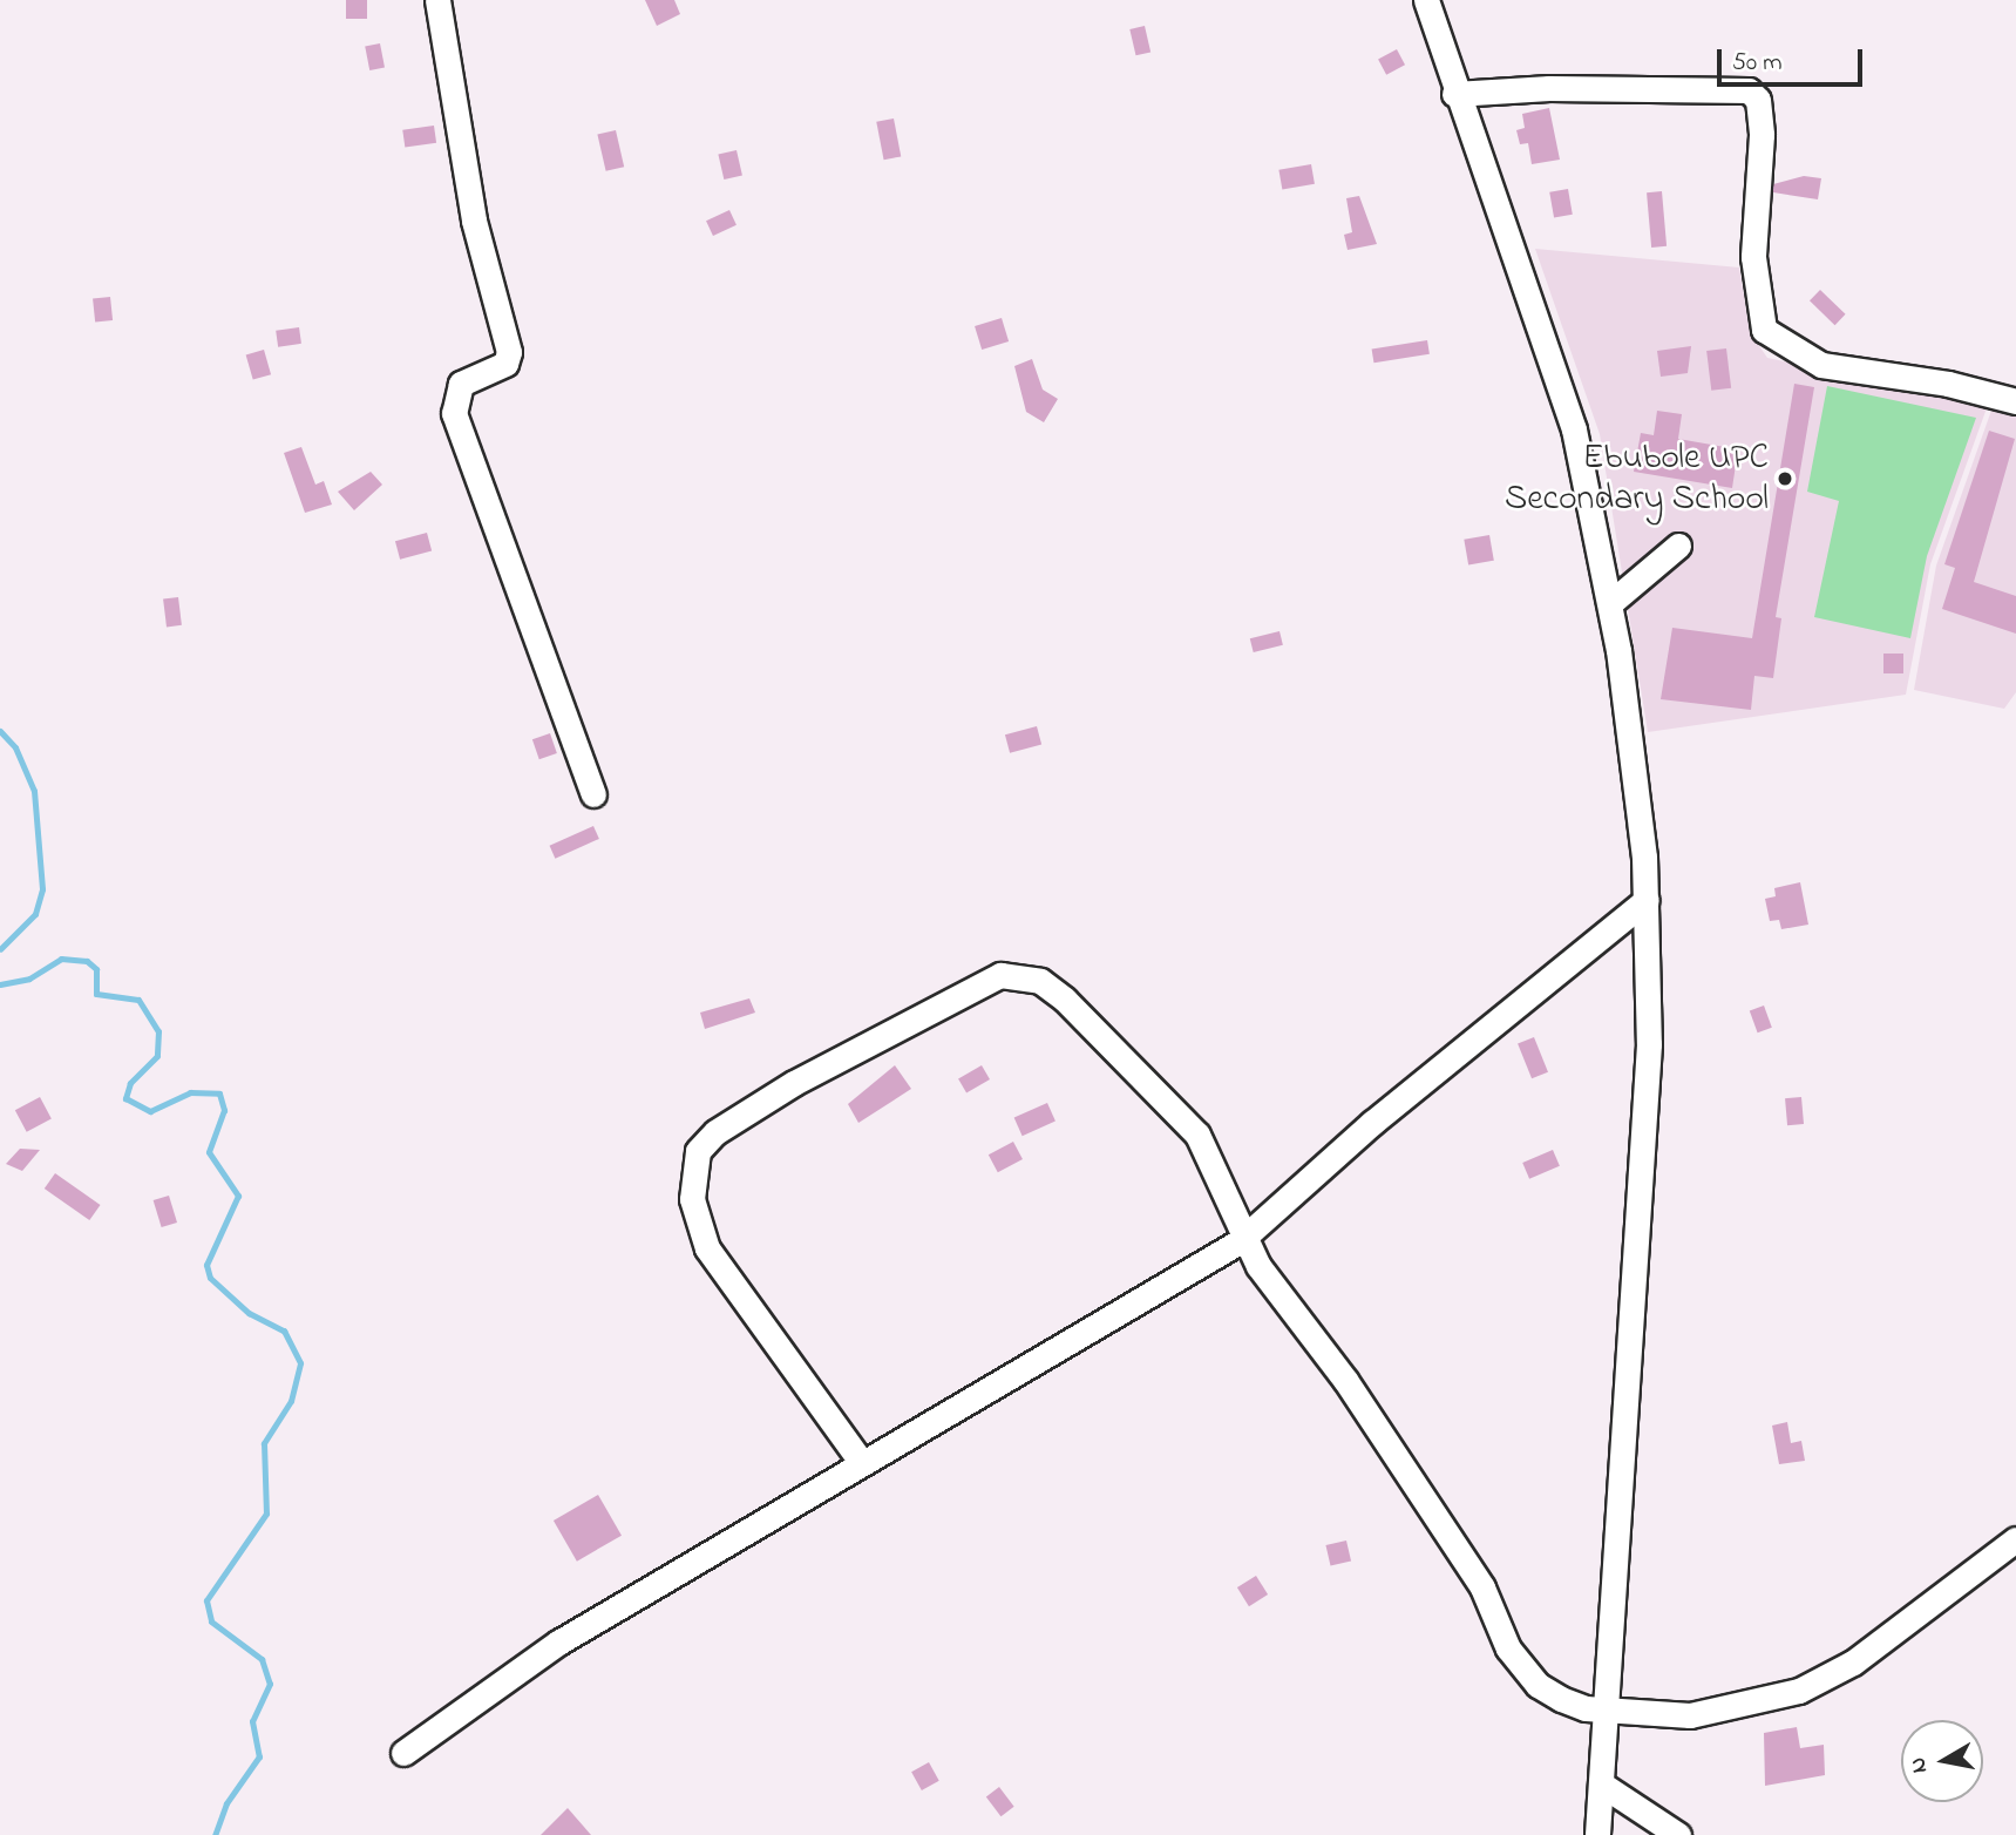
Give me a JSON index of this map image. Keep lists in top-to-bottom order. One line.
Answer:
{"places":["Ebubole UPC Secondary School"],"scale_bar":"50 m","north":"left"}
